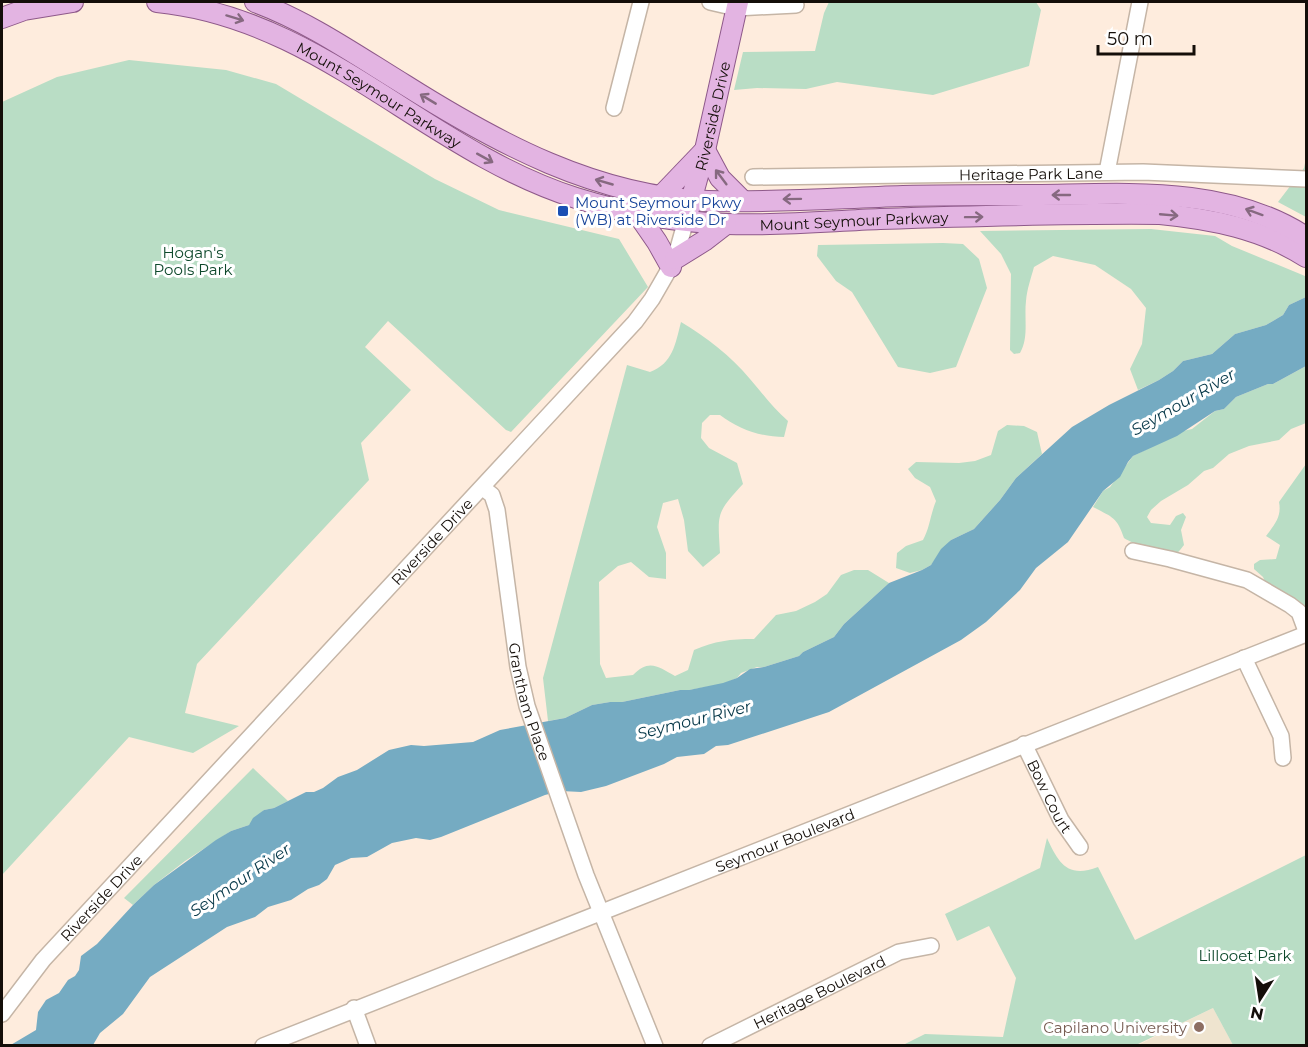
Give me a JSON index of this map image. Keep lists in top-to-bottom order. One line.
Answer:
{"streets":{"main road":["Mount Seymour Parkway","Riverside Drive"],"street":["Heritage Park Lane","Grantham Place","Bow Court","Seymour Boulevard","Heritage Boulevard"]},"crossings":[["Mount Seymour Parkway","Riverside Drive"],["Riverside Drive","Grantham Place"],["Grantham Place","Seymour Boulevard"],["Bow Court","Seymour Boulevard"]],"water":["Seymour River"],"parks":["Hogan's Pools Park","Lillooet Park"],"places":{"transit":["Mount Seymour Pkwy (WB) at Riverside Dr"],"other":["Capilano University"]},"scale_bar":"50 m","north":"bottom"}
